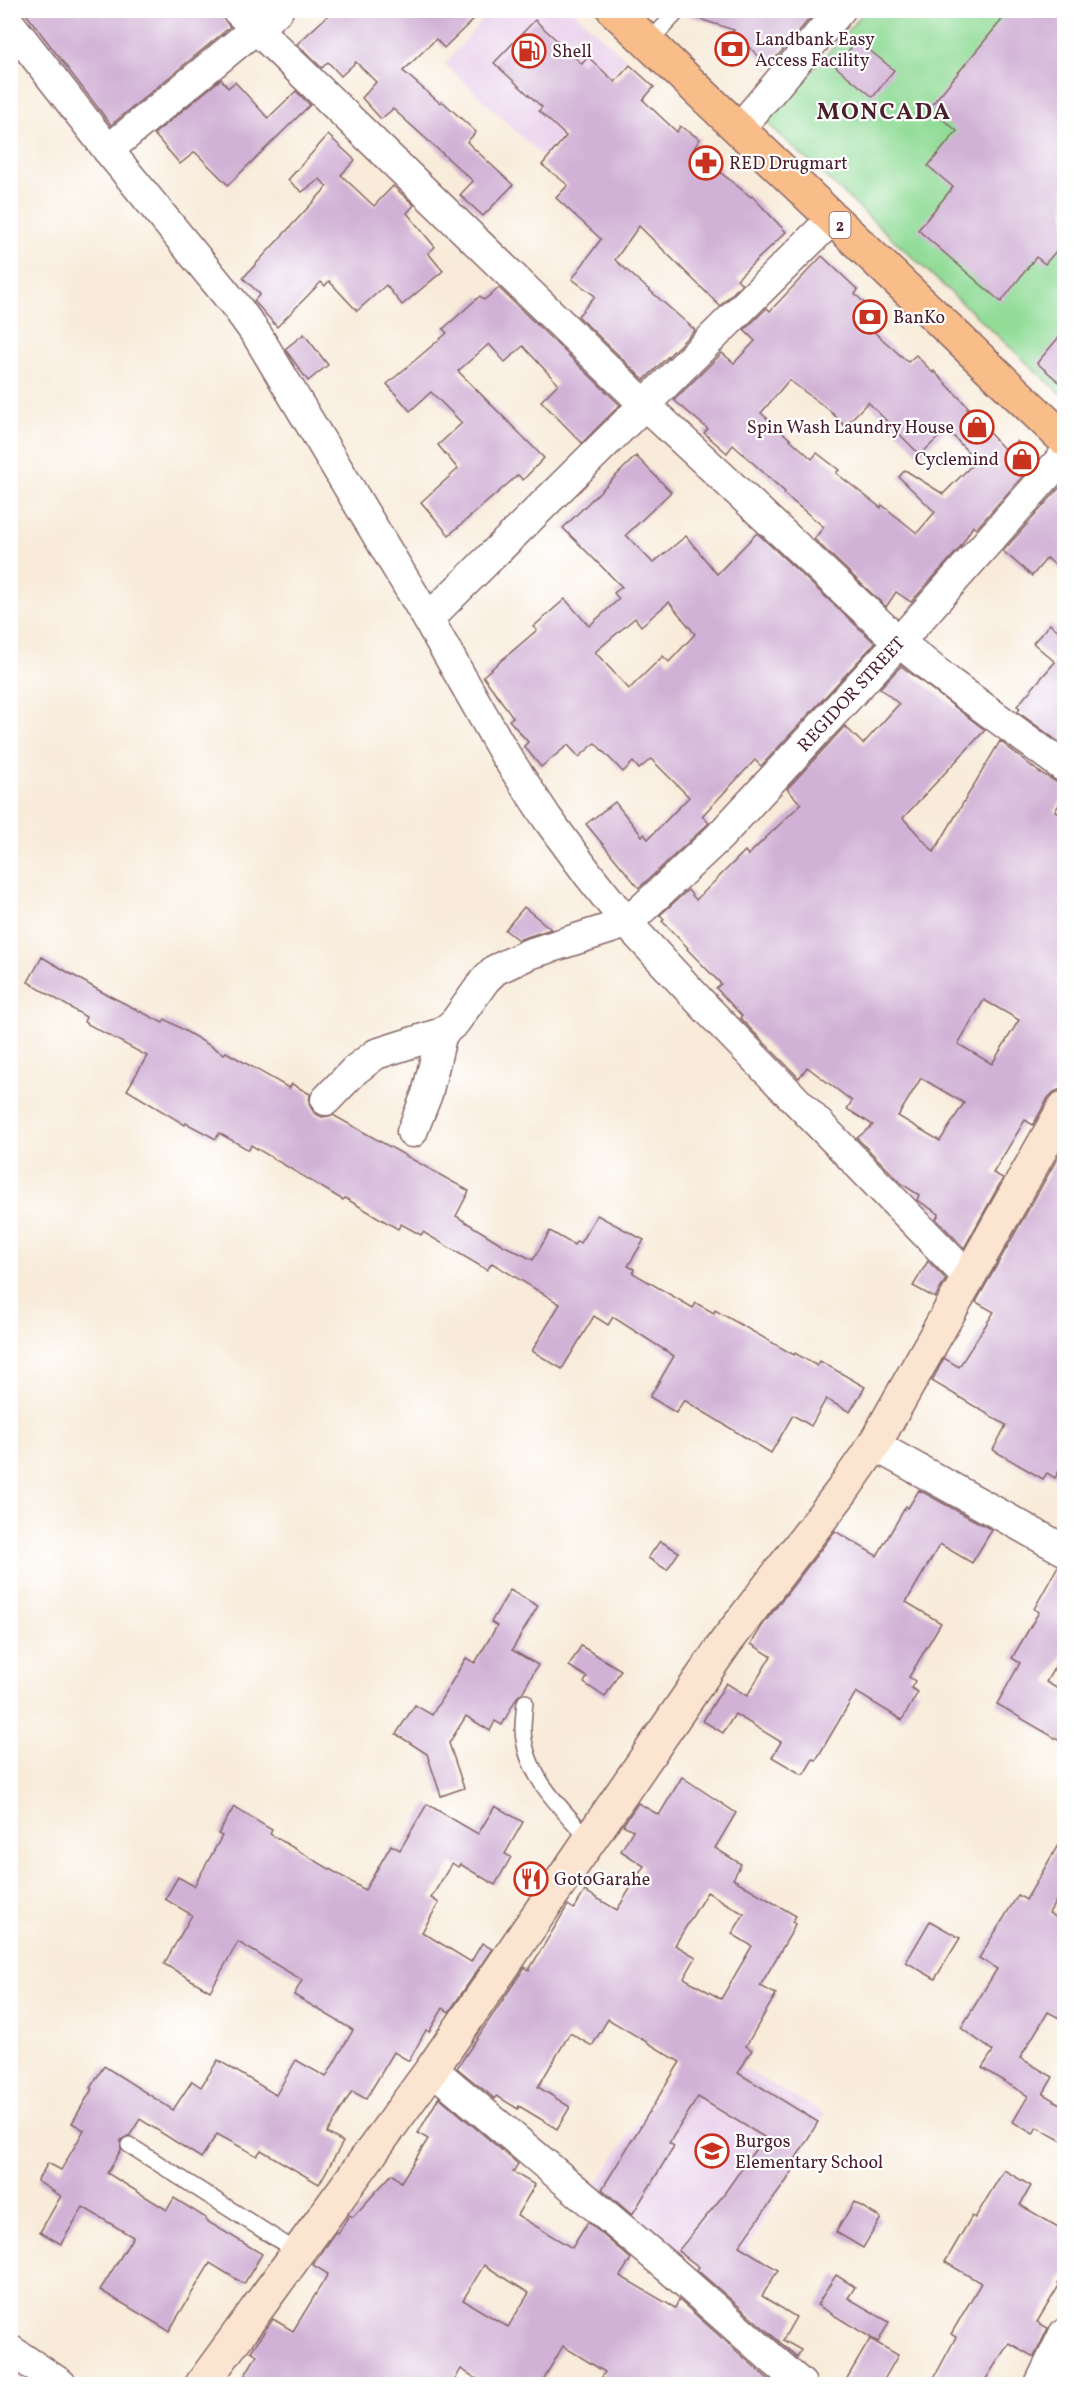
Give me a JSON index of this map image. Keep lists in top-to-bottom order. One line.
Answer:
{"streets":{"highway":["2"],"street":["REGIDOR STREET"]},"districts":["MONCADA"],"places":{"bank":["Landbank Easy Access Facility","BanKo"],"fuel station":["Shell"],"pharmacy":["RED Drugmart"],"shop":["Spin Wash Laundry House","Cyclemind"],"restaurant":["GotoGarahe"],"school or university":["Burgos Elementary School"]}}
